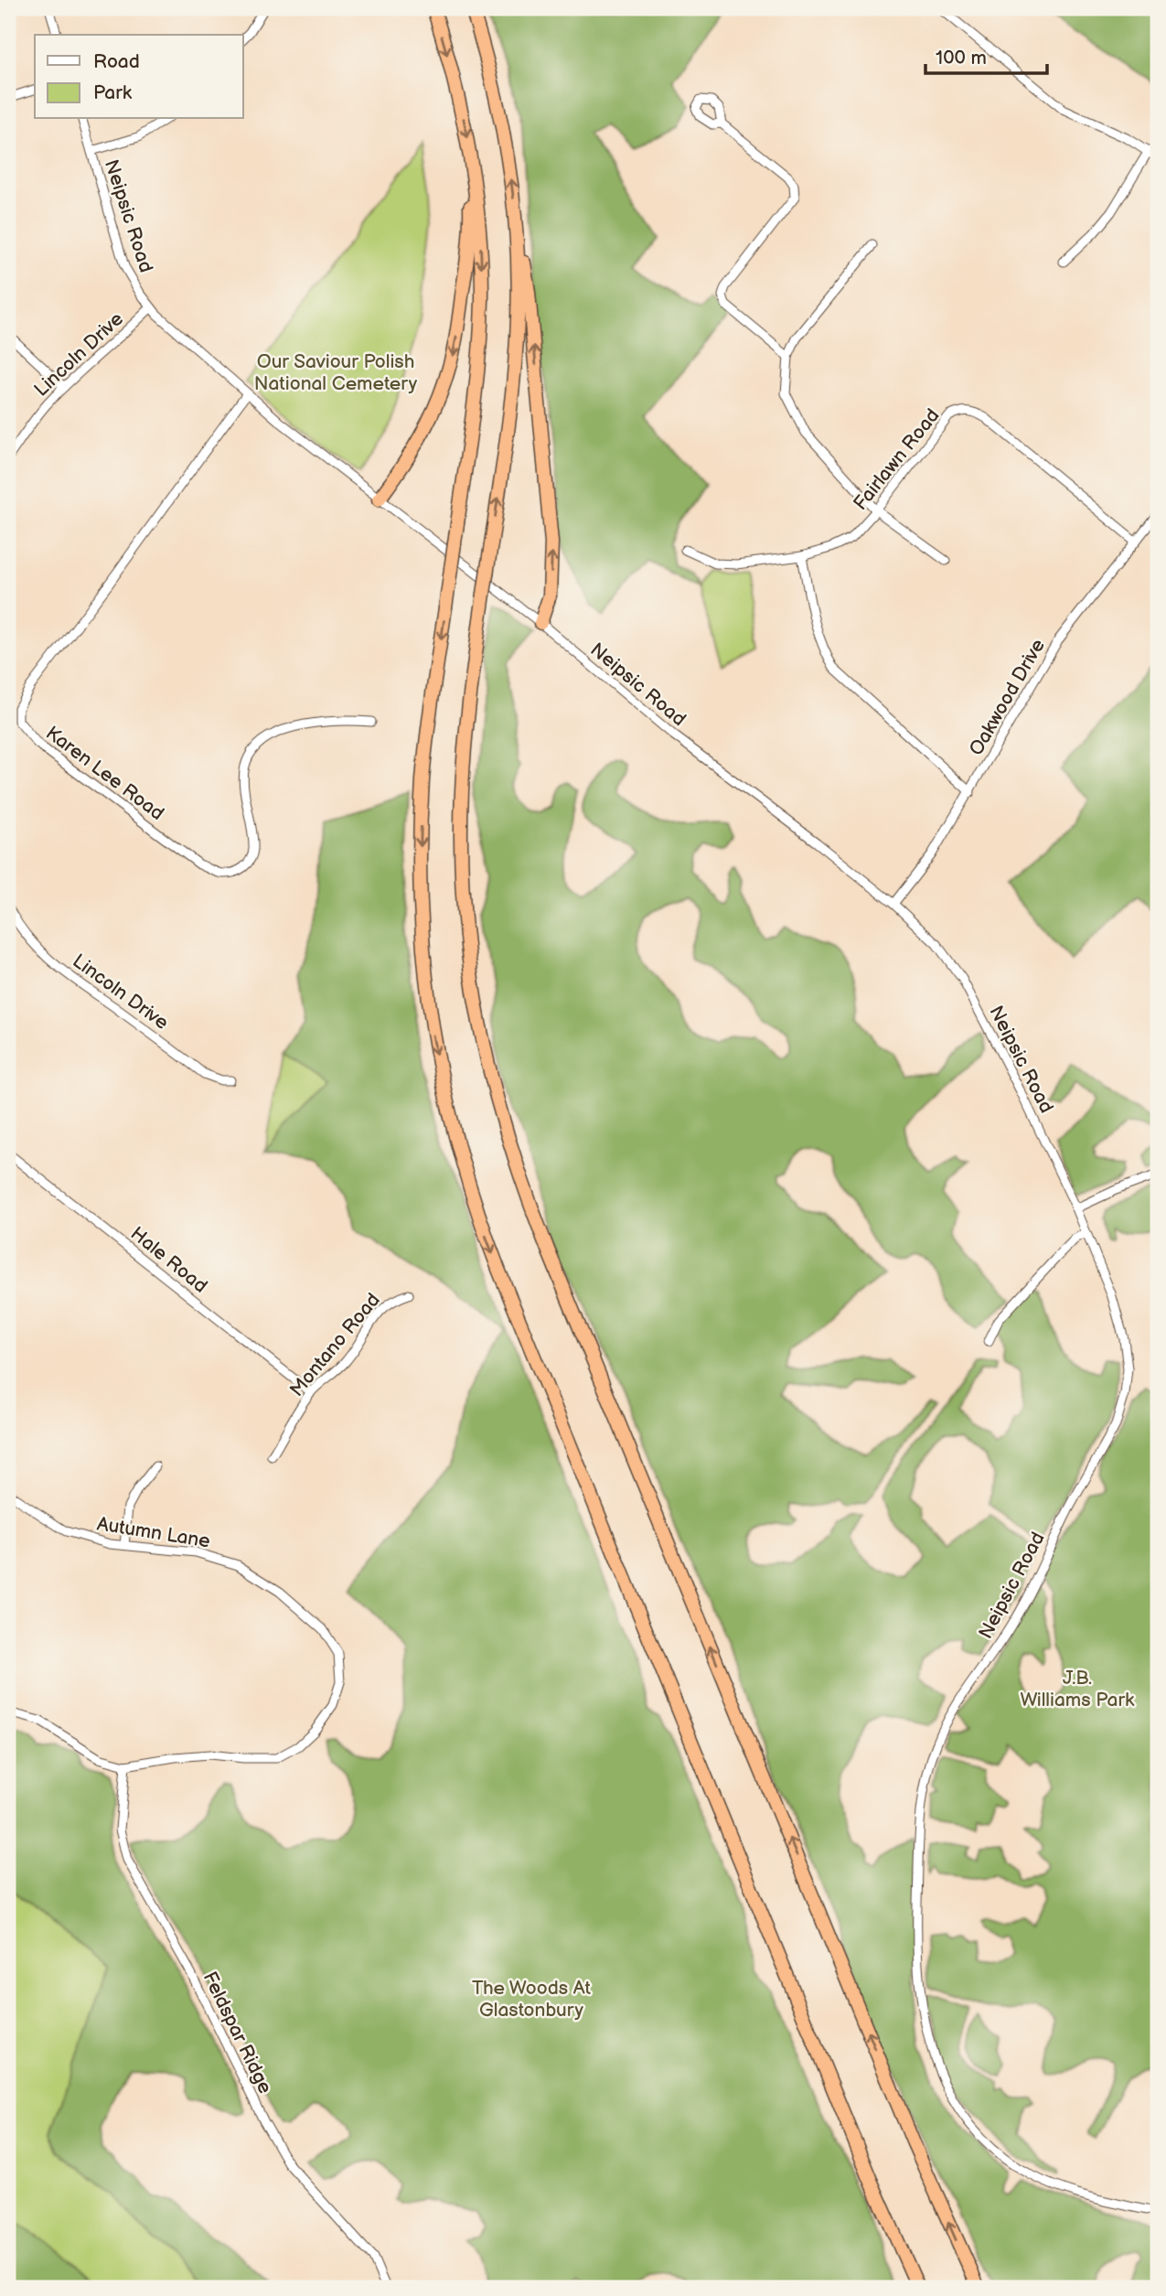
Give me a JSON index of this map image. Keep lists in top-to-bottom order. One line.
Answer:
{"streets":{"street":["Neipsic Road","Lincoln Drive","Fairlawn Road","Oakwood Drive","Karen Lee Road","Hale Road","Montano Road","Autumn Lane","Feldspar Ridge"]},"crossings":[["Neipsic Road","Lincoln Drive"],["Neipsic Road","Oakwood Drive"],["Neipsic Road","Karen Lee Road"],["Fairlawn Road","Oakwood Drive"],["Hale Road","Montano Road"],["Autumn Lane","Feldspar Ridge"]],"parks":["Our Saviour Polish National Cemetery","J.B. Williams Park","The Woods At Glastonbury"],"legend":["Road","Park"],"scale_bar":"100 m"}
